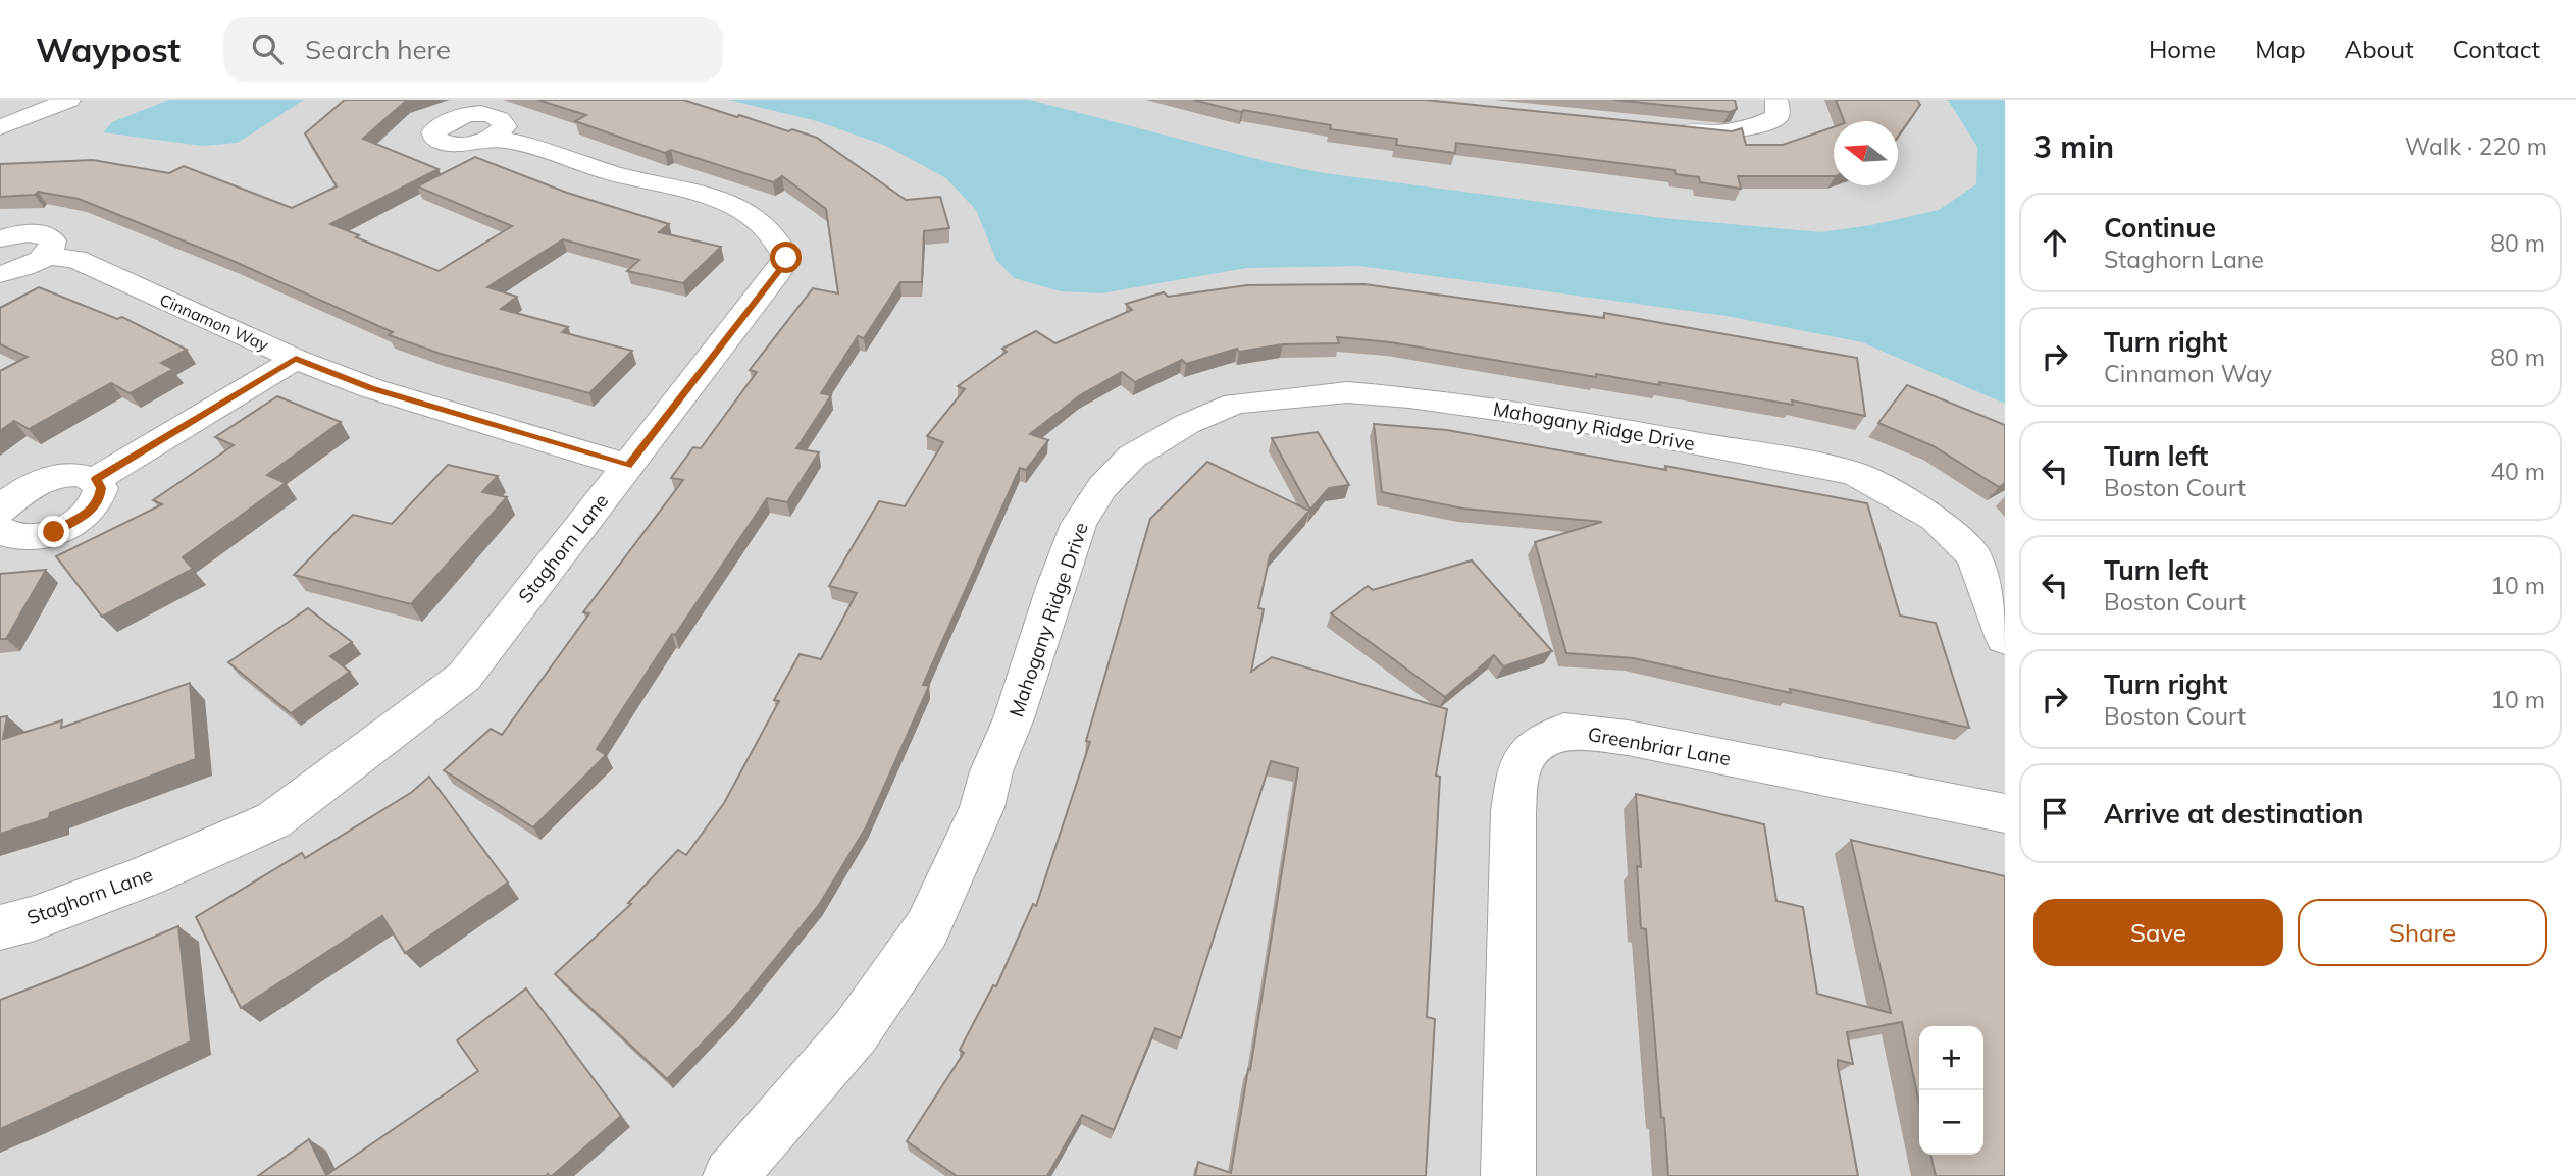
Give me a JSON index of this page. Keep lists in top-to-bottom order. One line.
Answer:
{"streets":{"street":["Cinnamon Way","Mahogany Ridge Drive","Staghorn Lane","Greenbriar Lane"]},"crossings":[["Cinnamon Way","Staghorn Lane"]],"north":"left","page":{"header":"Waypost","search":"Search here","nav":["Home","Map","About","Contact"],"heading":["3 min","Walk · 220 m"],"list":[["Continue","Staghorn Lane","80 m"],["Turn right","Cinnamon Way","80 m"],["Turn left","Boston Court","40 m"],["Turn left","Boston Court","10 m"],["Turn right","Boston Court","10 m"],"Arrive at destination"],"buttons":["Save","Share"],"map_buttons":["+","−"]}}
